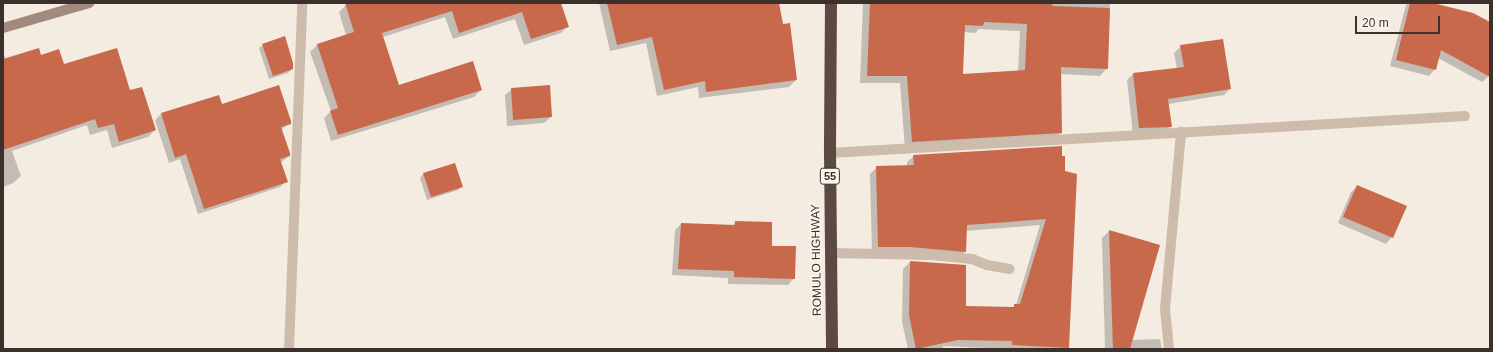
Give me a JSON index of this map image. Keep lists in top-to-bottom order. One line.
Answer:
{"streets":{"highway":["55","ROMULO HIGHWAY"]},"scale_bar":"20 m"}
